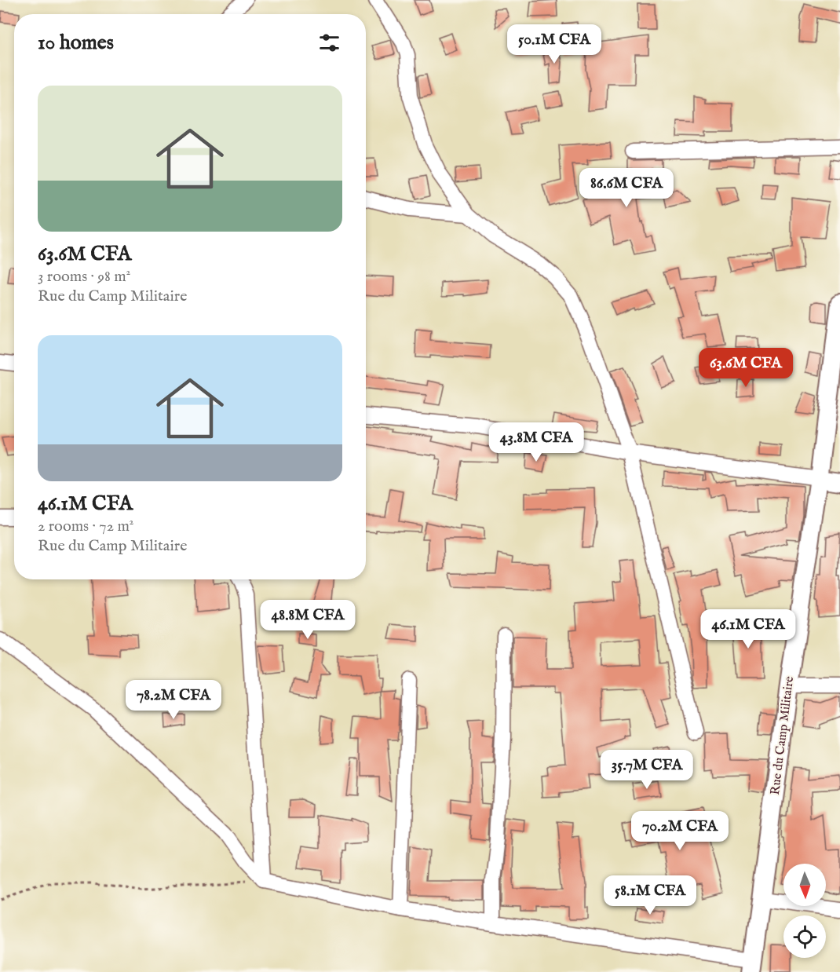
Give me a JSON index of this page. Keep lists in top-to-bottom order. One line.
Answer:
{"streets":{"street":["Rue du Camp Militaire"]},"north":"bottom","page":{"heading":"10 homes","price":["50.1M CFA","86.6M CFA","63.6M CFA","43.8M CFA","48.8M CFA","46.1M CFA","78.2M CFA","35.7M CFA","70.2M CFA","58.1M CFA"],"list":[{"name":"63.6M CFA","note":"3 rooms · 98 m² · Rue du Camp Militaire"},{"name":"46.1M CFA","note":"2 rooms · 72 m² · Rue du Camp Militaire"}]}}
